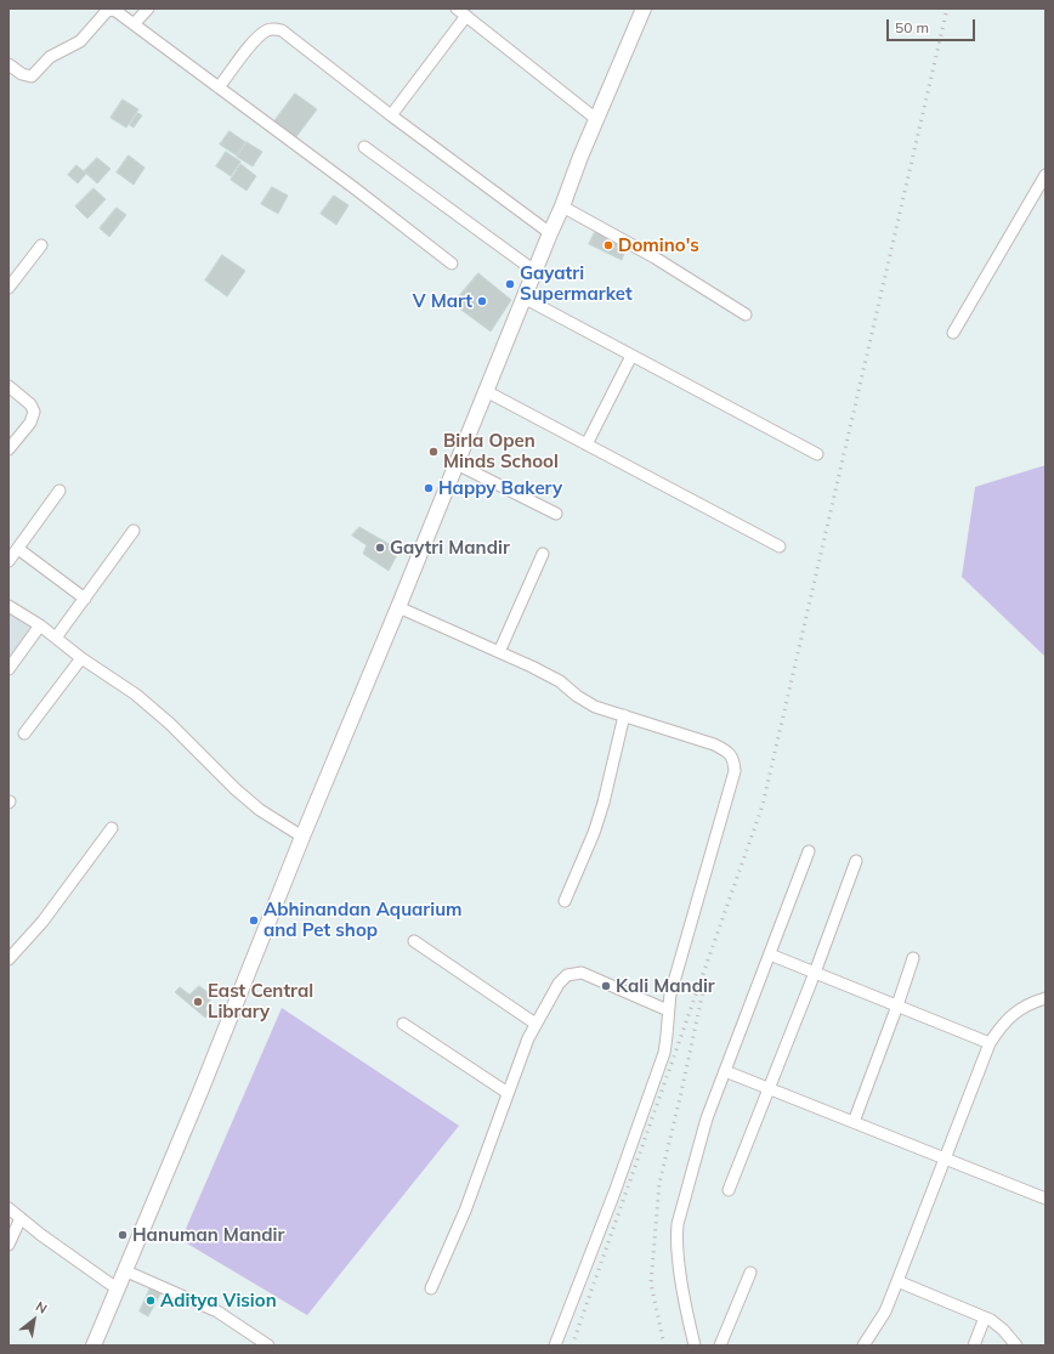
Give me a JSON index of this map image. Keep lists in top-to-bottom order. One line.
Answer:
{"places":["Domino's","Gayatri Supermarket","V Mart","Birla Open Minds School","Happy Bakery","Gaytri Mandir","Abhinandan Aquarium and Pet shop","Kali Mandir","East Central Library","Hanuman Mandir","Aditya Vision"],"scale_bar":"50 m","north":"top right"}
